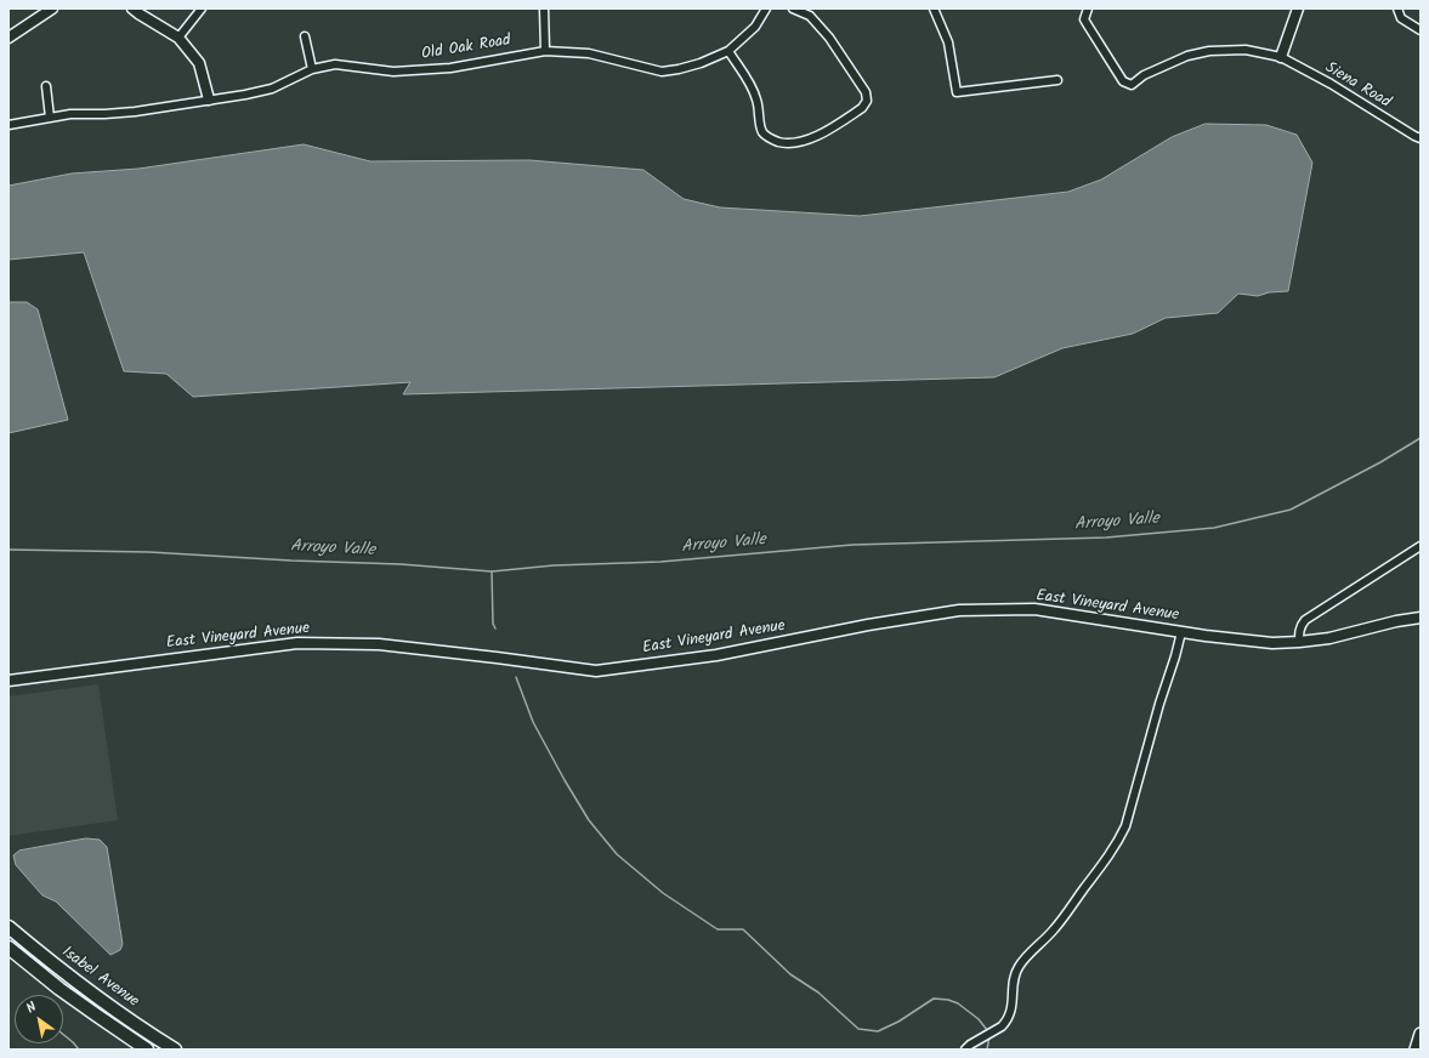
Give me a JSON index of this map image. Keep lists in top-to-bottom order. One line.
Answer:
{"streets":{"highway":["Isabel Avenue"],"street":["Old Oak Road","Siena Road","East Vineyard Avenue"]},"water":["Arroyo Valle"],"north":"top left"}
